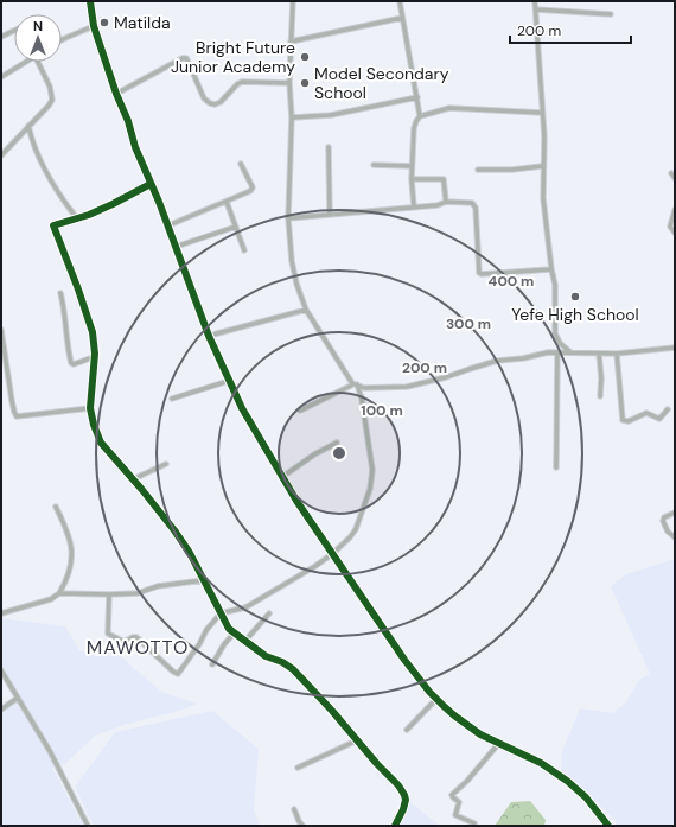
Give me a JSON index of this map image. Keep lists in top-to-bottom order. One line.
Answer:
{"districts":["MAWOTTO"],"places":["Matilda","Bright Future Junior Academy","Model Secondary School","Yefe High School"],"scale_bar":"200 m","north":"top","rings":["400 m","300 m","200 m","100 m"]}
